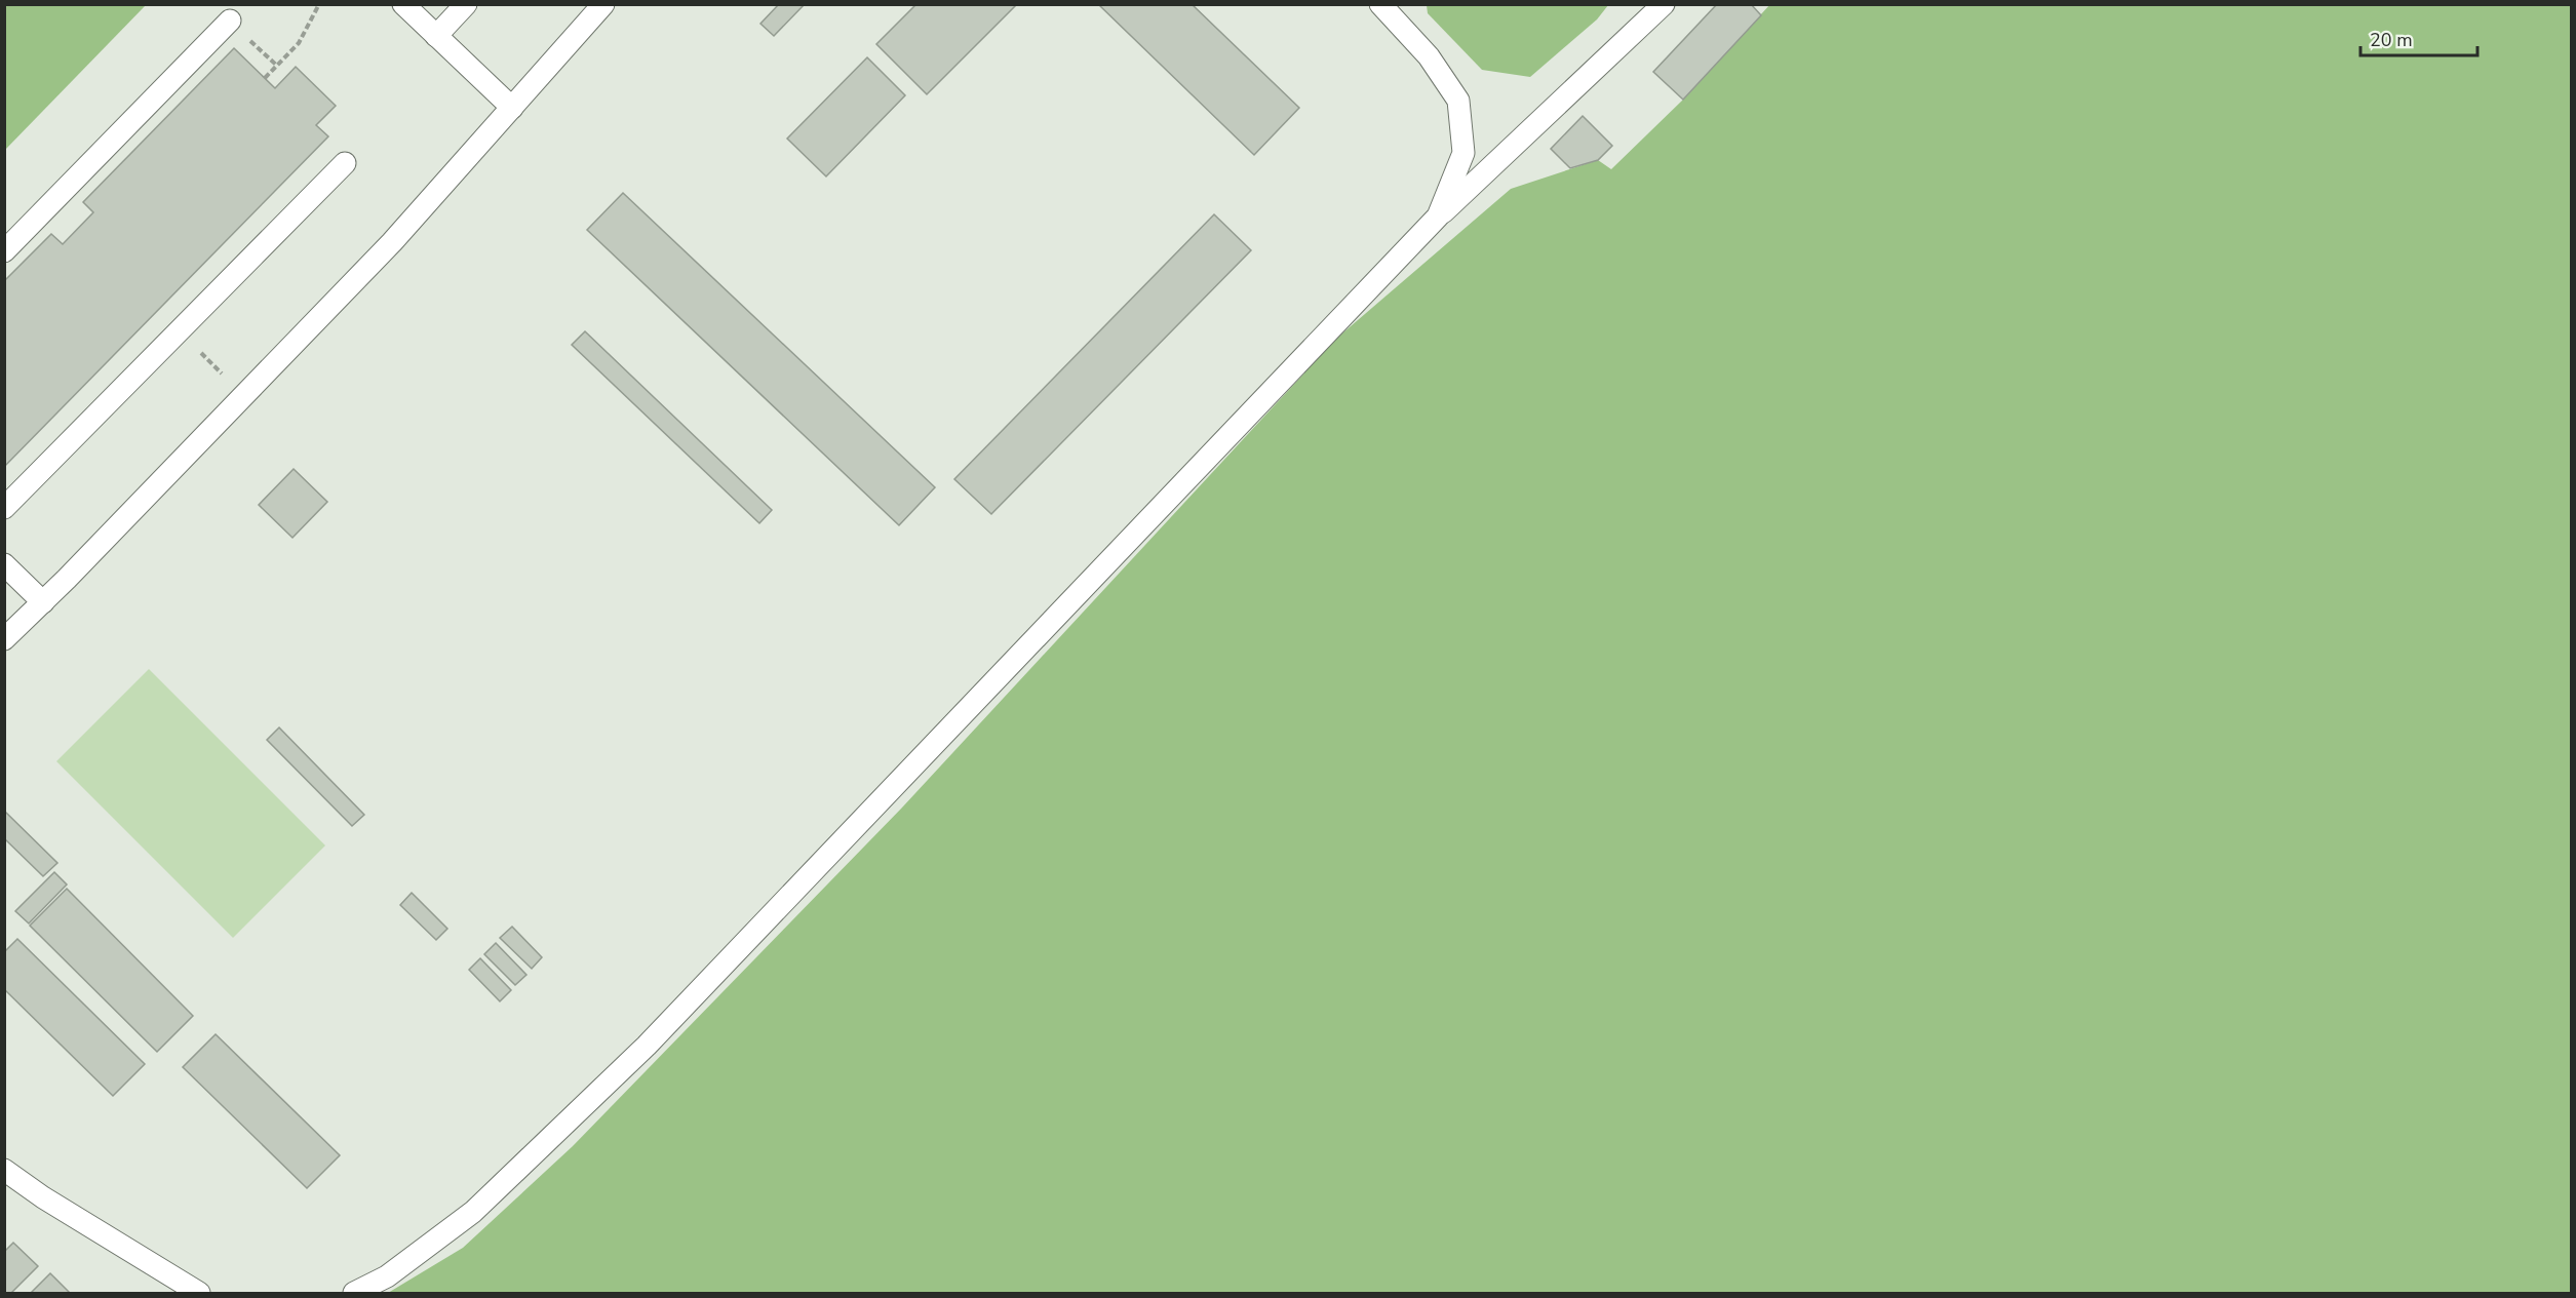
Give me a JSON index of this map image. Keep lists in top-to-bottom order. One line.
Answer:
{"scale_bar":"20 m"}
